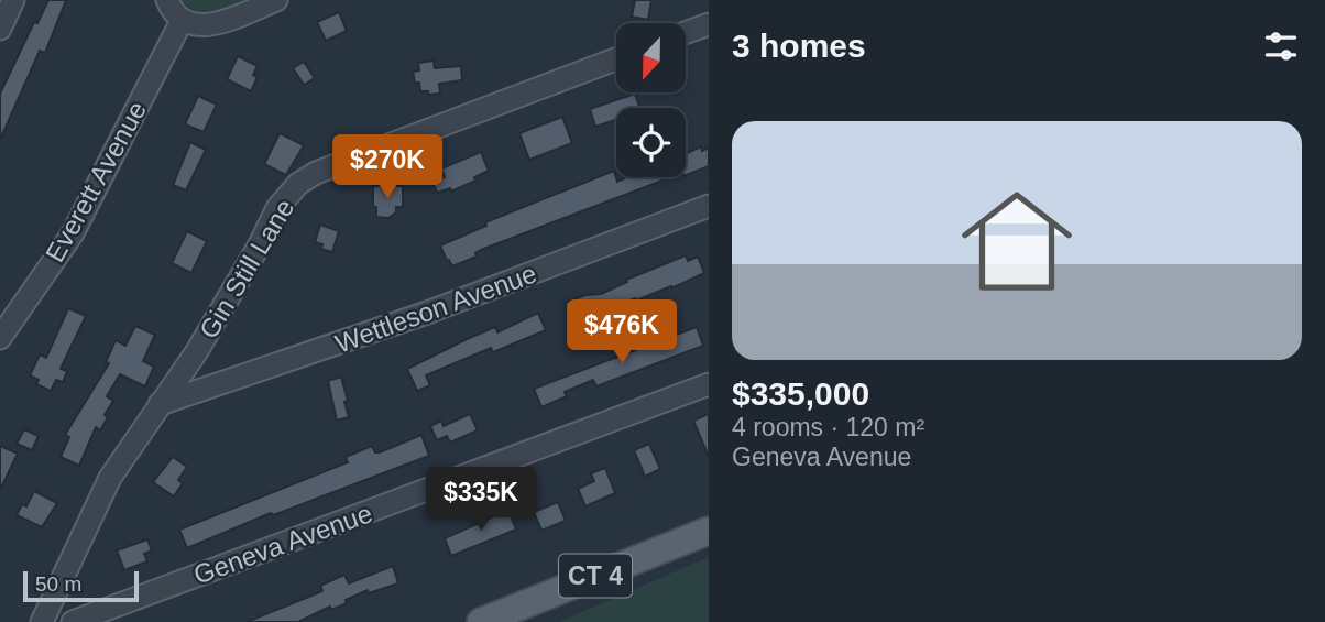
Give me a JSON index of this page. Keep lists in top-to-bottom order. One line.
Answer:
{"streets":{"main road":["CT 4"],"street":["Everett Avenue","Gin Still Lane","Wettleson Avenue","Geneva Avenue"]},"crossings":[["Gin Still Lane","Wettleson Avenue"]],"scale_bar":"50 m","north":"bottom","page":{"heading":"3 homes","list":[{"name":"$335,000","note":"4 rooms · 120 m² · Geneva Avenue"}],"price":["$270K","$476K","$335K"],"scale":"50 m"}}
